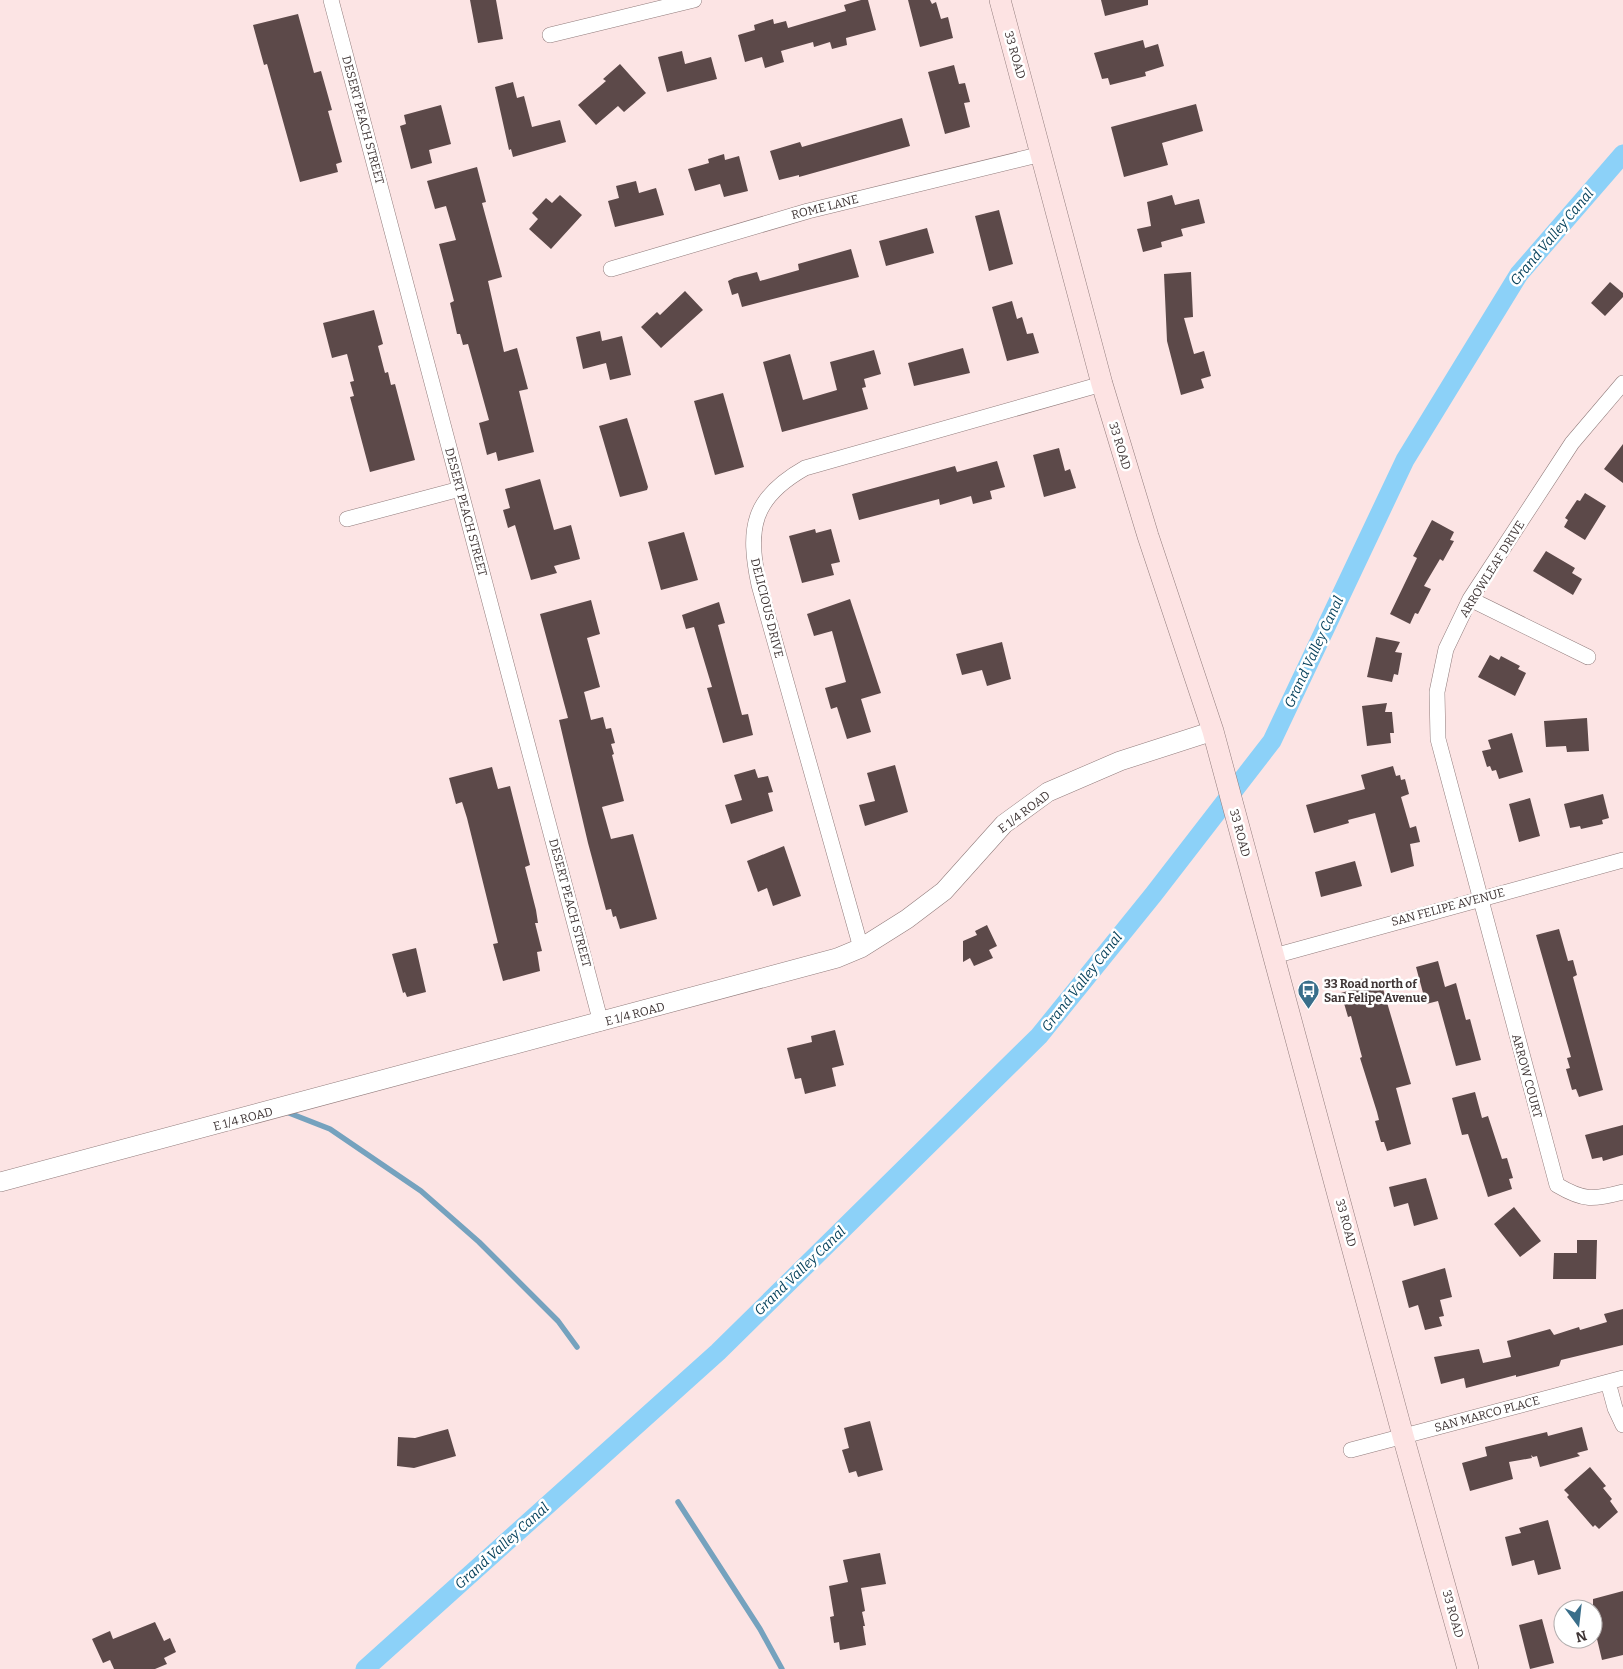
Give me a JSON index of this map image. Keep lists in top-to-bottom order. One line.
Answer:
{"streets":{"main road":["33 ROAD"],"street":["DESERT PEACH STREET","ROME LANE","ARROWLEAF DRIVE","DELICIOUS DRIVE","E 1/4 ROAD","SAN FELIPE AVENUE","ARROW COURT","SAN MARCO PLACE"]},"crossings":[["33 ROAD","ROME LANE"],["33 ROAD","DELICIOUS DRIVE"],["33 ROAD","E 1/4 ROAD"],["33 ROAD","SAN FELIPE AVENUE"],["33 ROAD","SAN MARCO PLACE"],["DESERT PEACH STREET","E 1/4 ROAD"],["ARROWLEAF DRIVE","SAN FELIPE AVENUE"],["ARROWLEAF DRIVE","ARROW COURT"],["DELICIOUS DRIVE","E 1/4 ROAD"],["SAN FELIPE AVENUE","ARROW COURT"]],"water":["Grand Valley Canal"],"places":{"bus stop":["33 Road north of San Felipe Avenue"]},"north":"bottom"}
